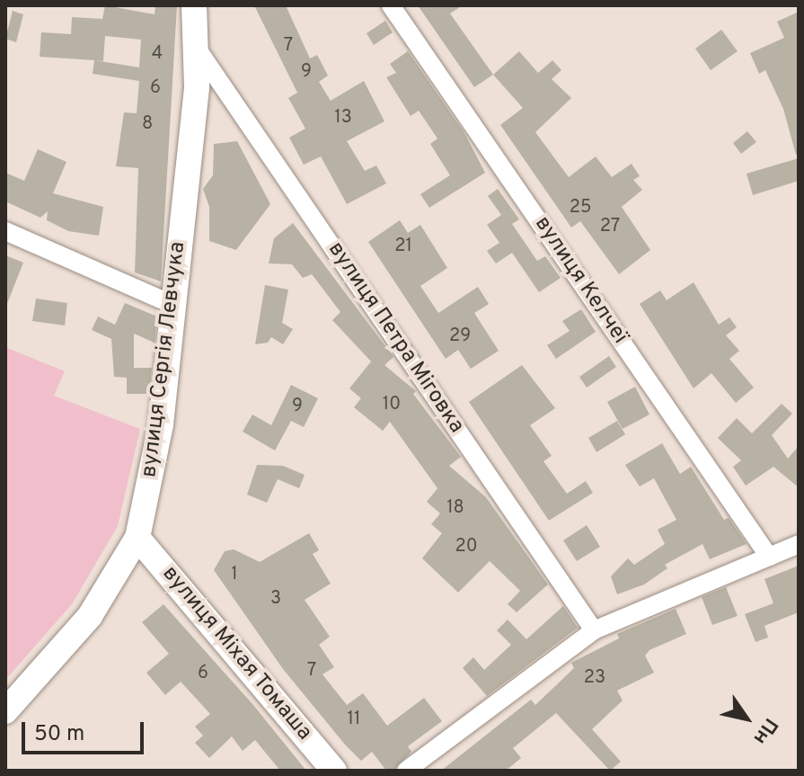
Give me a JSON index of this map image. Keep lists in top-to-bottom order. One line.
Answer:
{"streets":{"main road":["вулиця Сергія Левчука","вулиця Міхая Томаша"],"street":["вулиця Келчеї","вулиця Петра Міговка"]},"crossings":[["вулиця Петра Міговка","вулиця Сергія Левчука"],["вулиця Сергія Левчука","вулиця Міхая Томаша"]],"house_numbers":["7","4","9","6","13","8","25","27","21","29","10","9","18","20","1","3","7","6","23","11"],"scale_bar":"50 m","north":"bottom right"}
